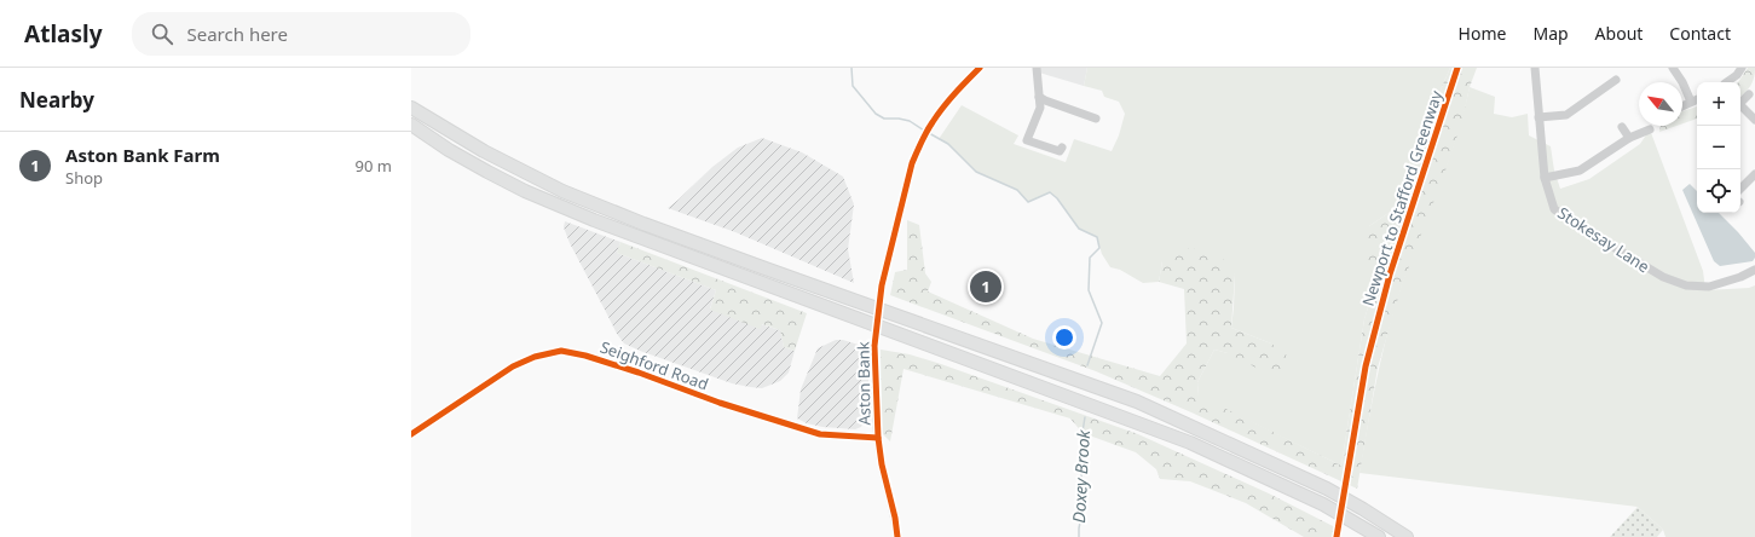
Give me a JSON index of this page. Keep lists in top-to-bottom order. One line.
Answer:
{"streets":{"street":["Stokesay Lane","Seighford Road","Aston Bank"],"cycle path":["Newport to Stafford Greenway"]},"crossings":[["Seighford Road","Aston Bank"]],"water":["Doxey Brook"],"north":"top left","page":{"header":"Atlasly","search":"Search here","nav":["Home","Map","About","Contact"],"heading":"Nearby","map_buttons":["+","−"],"list":[{"mark":"1","name":"Aston Bank Farm","note":"Shop","value":"90 m"}],"pins":"1"}}
